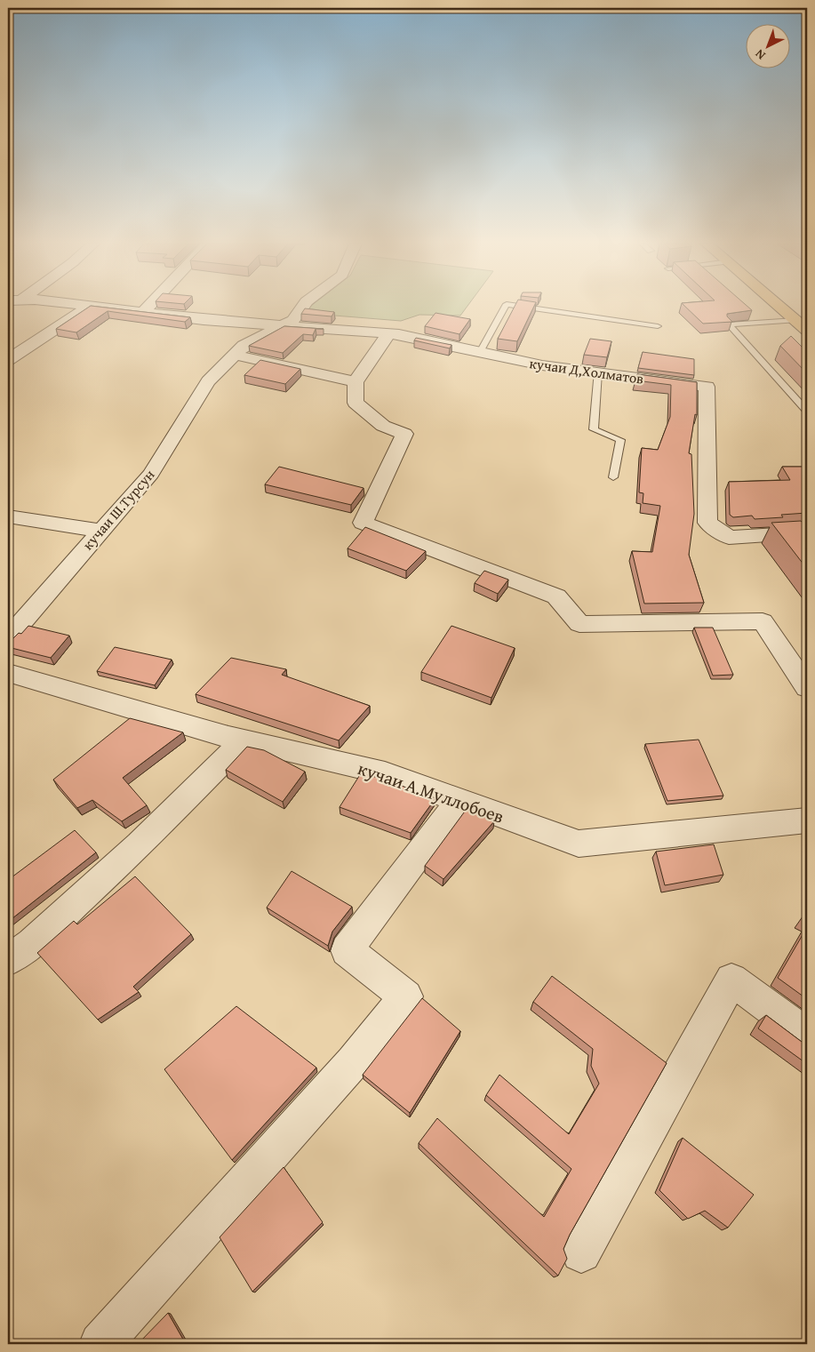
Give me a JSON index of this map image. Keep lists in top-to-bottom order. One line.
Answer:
{"streets":{"street":["кучаи Д,Холматов","кучаи Ш.Турсун","кучаи А.Муллобоев"]},"crossings":[["кучаи Д,Холматов","кучаи Ш.Турсун"]],"north":"bottom left"}
